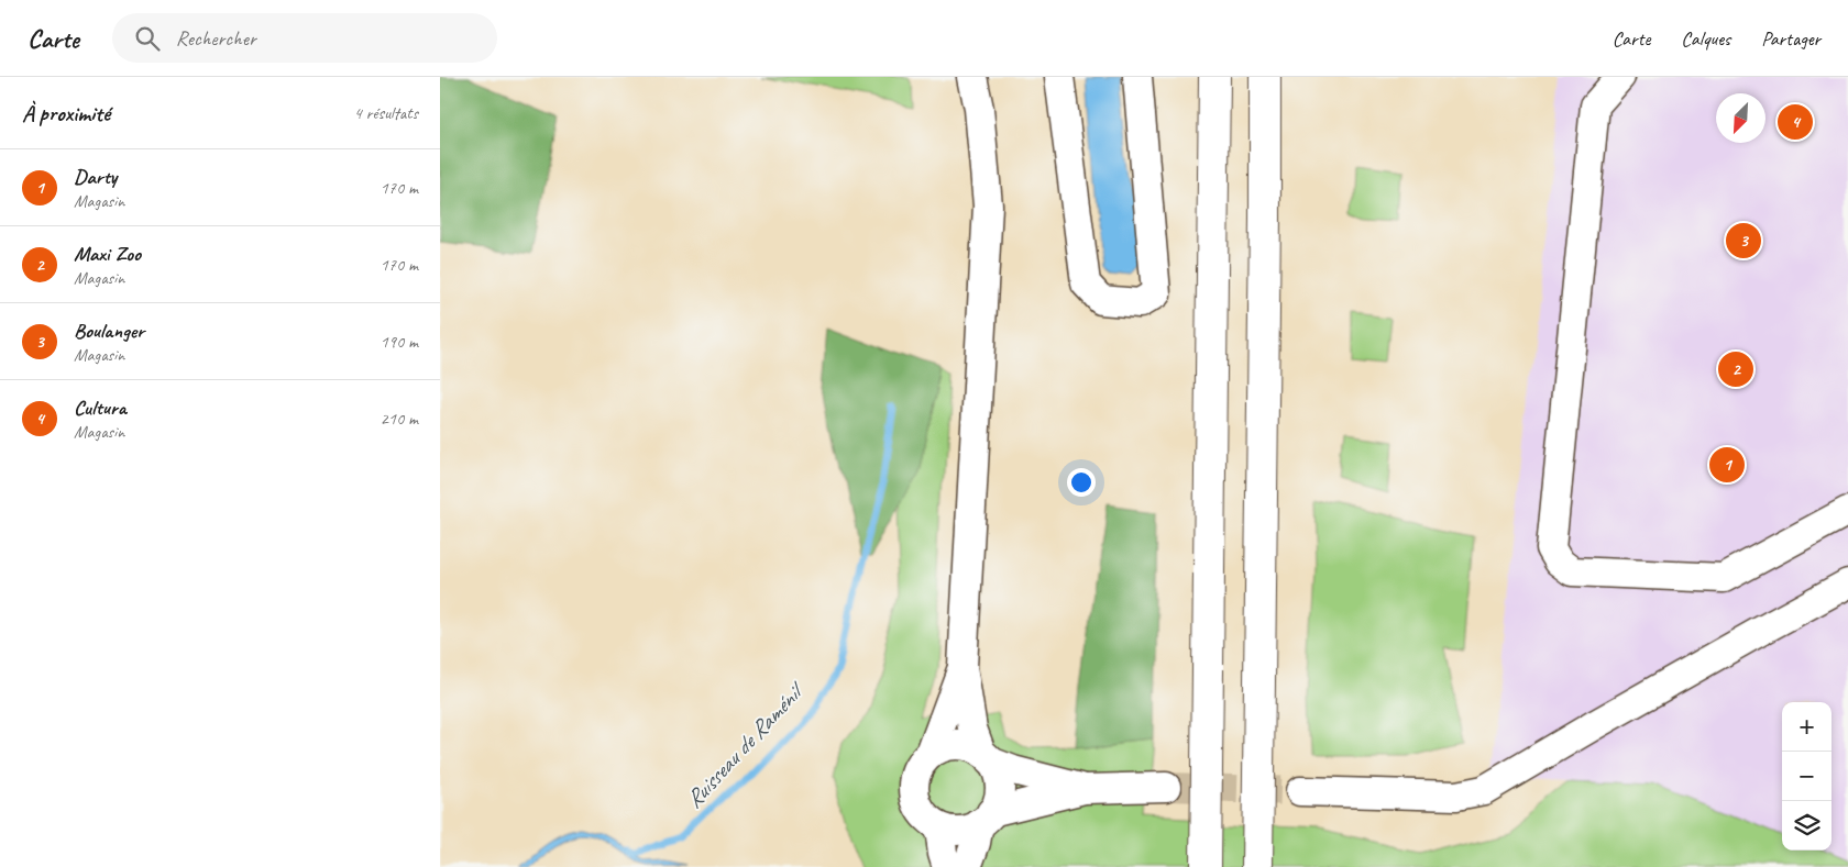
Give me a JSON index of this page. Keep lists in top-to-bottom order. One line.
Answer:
{"water":["Ruisseau de Raménil"],"north":"bottom left","page":{"header":"Carte","search":"Rechercher","nav":["Carte","Calques","Partager"],"heading":["À proximité","4 résultats"],"pins":["4","3","2","1"],"list":[{"mark":"1","name":"Darty","note":"Magasin","value":"170 m"},{"mark":"2","name":"Maxi Zoo","note":"Magasin","value":"170 m"},{"mark":"3","name":"Boulanger","note":"Magasin","value":"190 m"},{"mark":"4","name":"Cultura","note":"Magasin","value":"210 m"}],"map_buttons":["+","−"]}}
